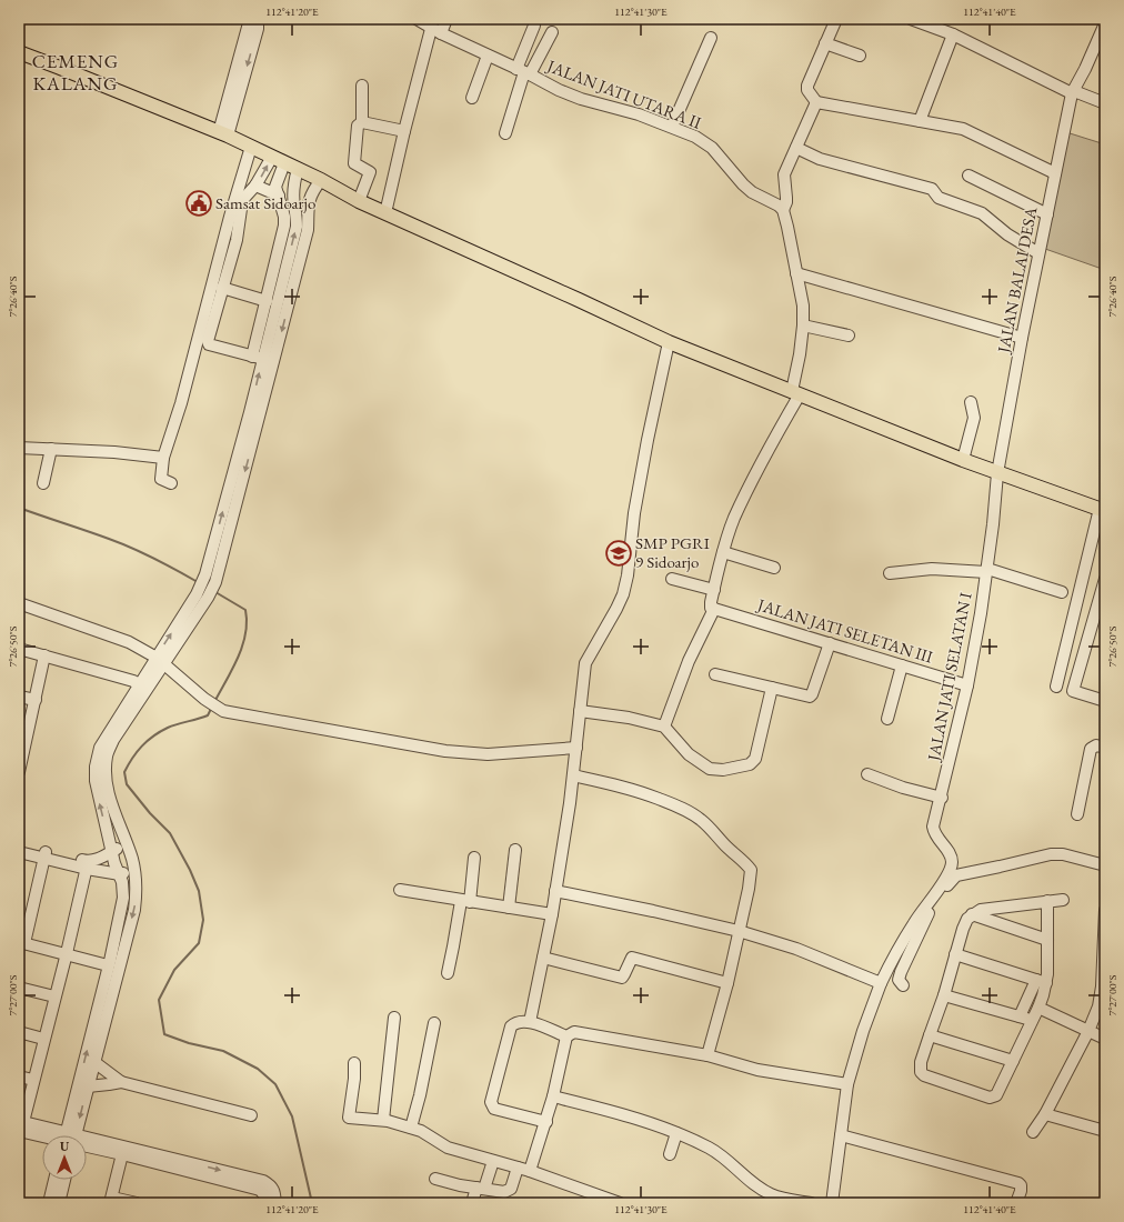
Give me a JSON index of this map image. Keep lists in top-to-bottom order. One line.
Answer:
{"streets":{"street":["JALAN JATI UTARA II","JALAN BALAI DESA","JALAN JATI SELETAN III","JALAN JATI SELATAN I"]},"crossings":[["JALAN BALAI DESA","JALAN JATI SELATAN I"],["JALAN JATI SELETAN III","JALAN JATI SELATAN I"]],"districts":["CEMENG KALANG"],"places":{"public building":["Samsat Sidoarjo"],"school or university":["SMP PGRI 9 Sidoarjo"]},"north":"top","coordinates":["112°41'20\"E","112°41'30\"E","112°41'40\"E","7°26'40\"S","7°26'50\"S","7°27'00\"S"]}
